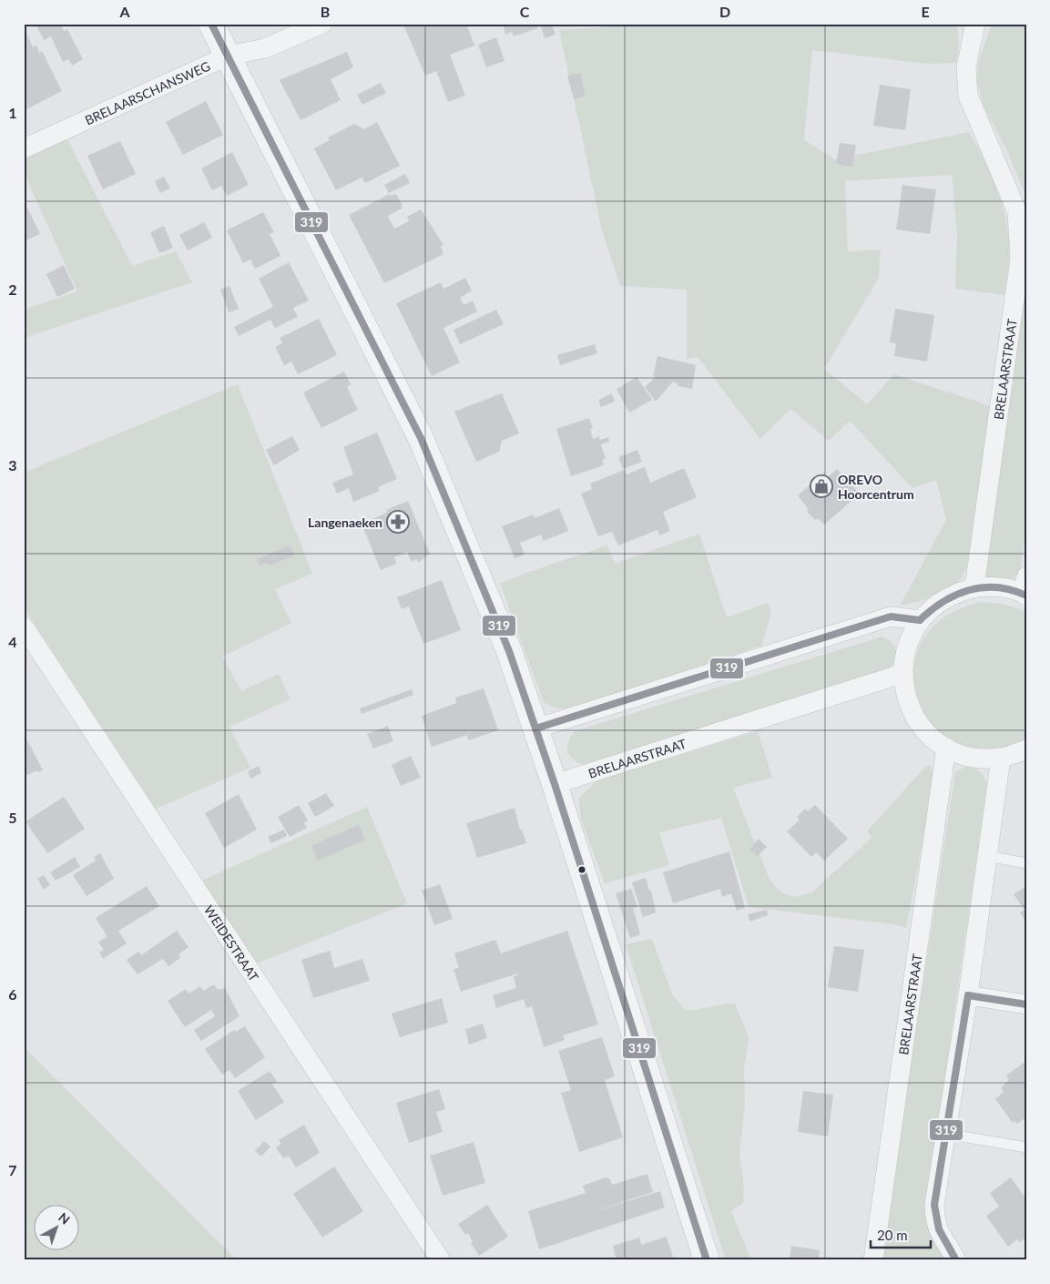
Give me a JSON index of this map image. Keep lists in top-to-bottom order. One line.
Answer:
{"streets":{"street":["BRELAARSCHANSWEG","BRELAARSTRAAT","WEIDESTRAAT"]},"places":{"shop":["OREVO Hoorcentrum"],"pharmacy":["Langenaeken"]},"lines":["transit line 319"],"scale_bar":"20 m","north":"top right","grid":{"columns":["A","B","C","D","E"],"rows":["1","2","3","4","5","6","7"]}}
